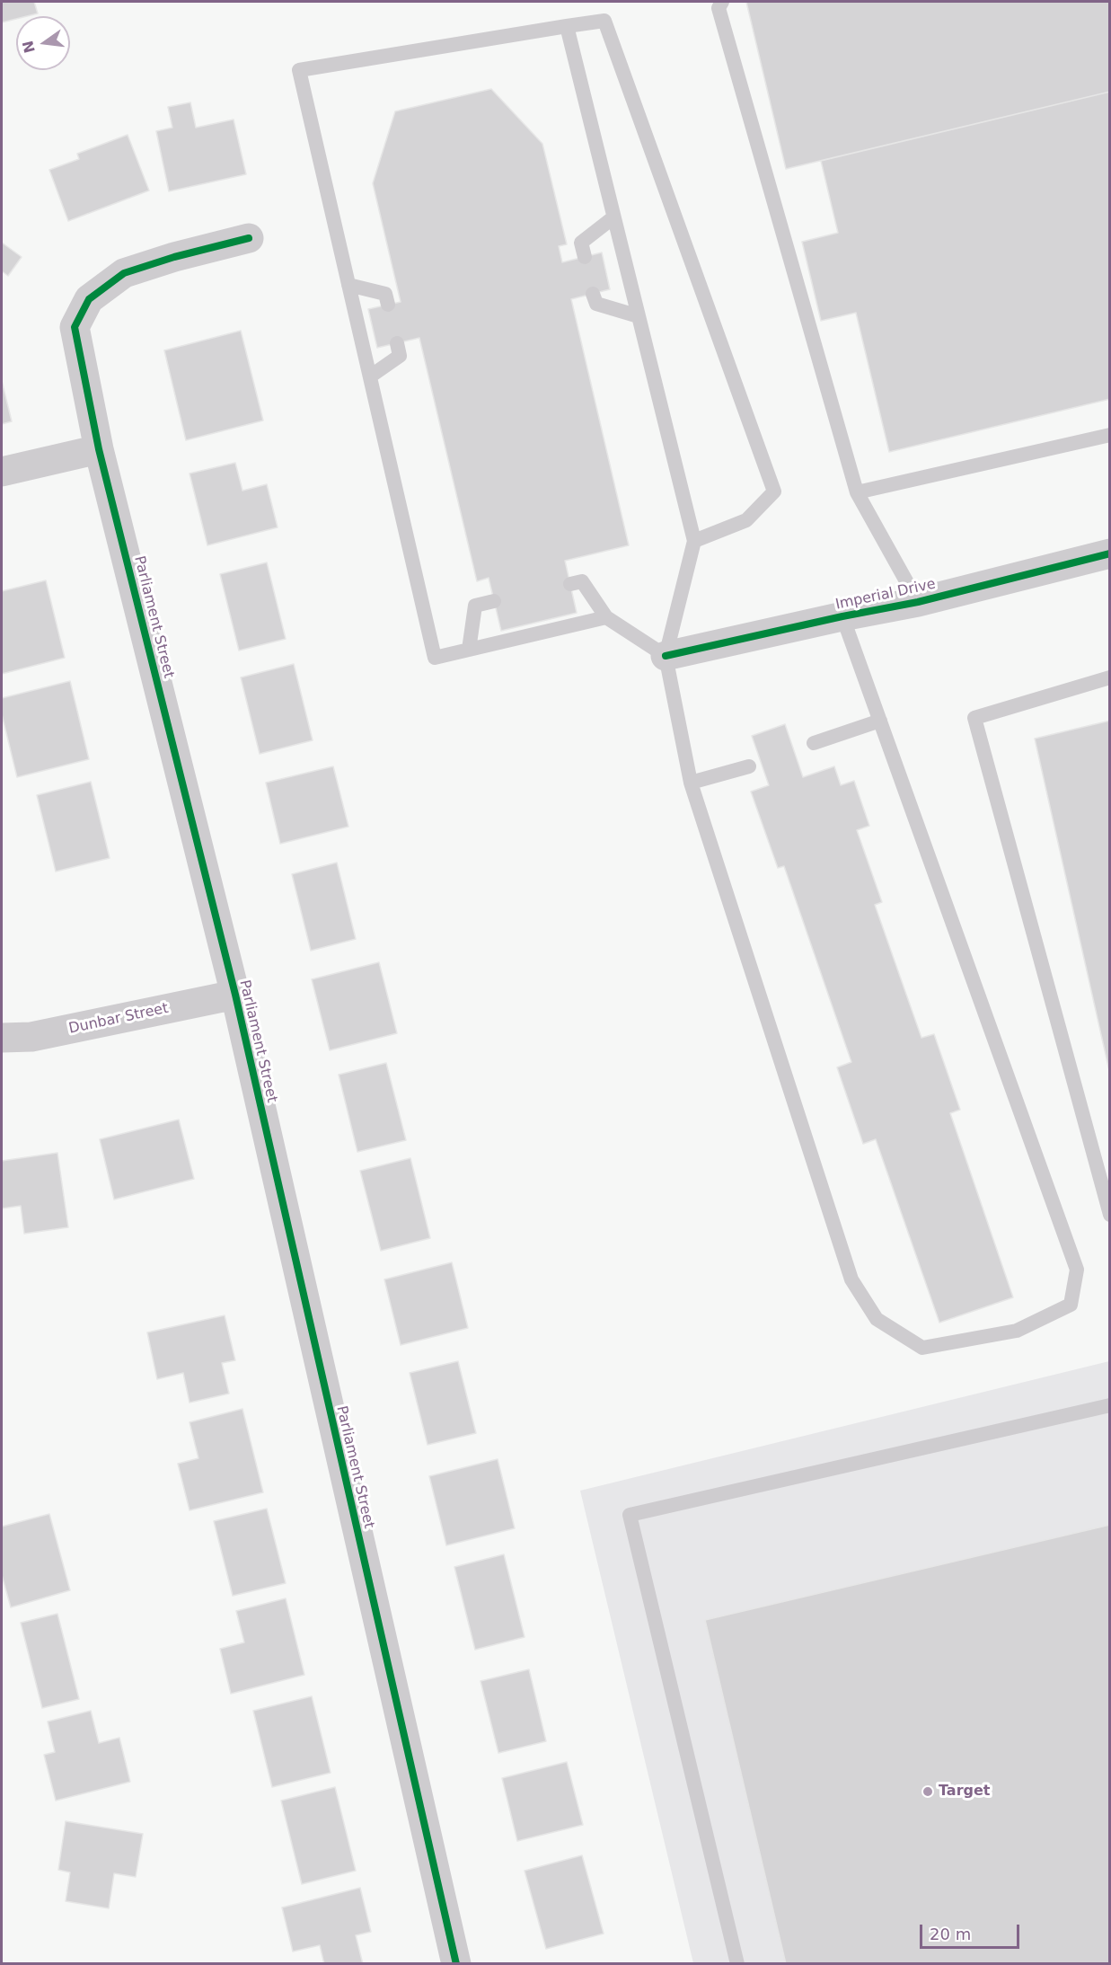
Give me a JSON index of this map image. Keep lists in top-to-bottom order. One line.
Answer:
{"streets":{"street":["Imperial Drive","Parliament Street","Dunbar Street"]},"crossings":[["Parliament Street","Dunbar Street"]],"places":["Target"],"scale_bar":"20 m","north":"left"}
